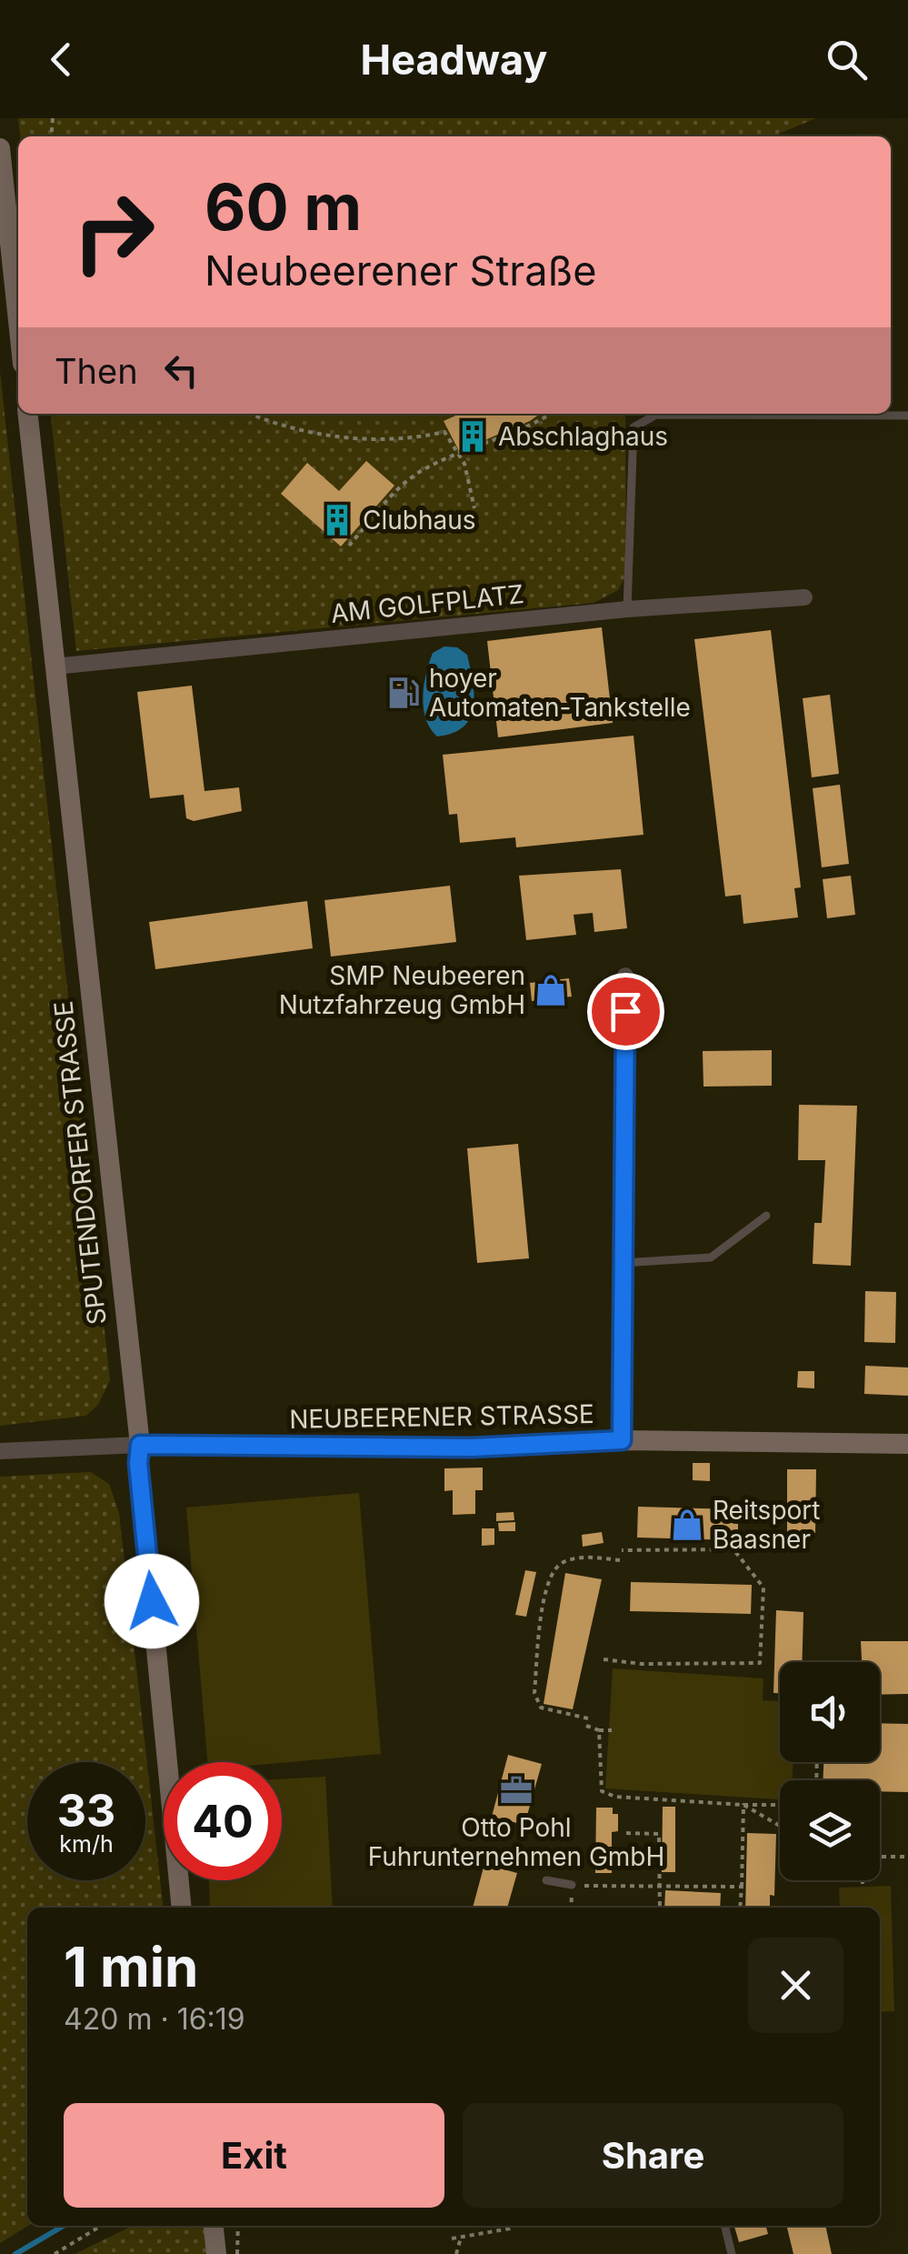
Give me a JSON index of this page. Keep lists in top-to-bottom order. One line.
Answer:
{"streets":{"main road":["SPUTENDORFER STRASSE","NEUBEERENER STRASSE"],"street":["AM GOLFPLATZ"]},"crossings":[["AM GOLFPLATZ","SPUTENDORFER STRASSE"],["SPUTENDORFER STRASSE","NEUBEERENER STRASSE"]],"places":{"building":["Abschlaghaus","Clubhaus"],"fuel station":["hoyer Automaten-Tankstelle"],"shop":["SMP Neubeeren Nutzfahrzeug GmbH","Reitsport Baasner"],"office":["Otto Pohl Fuhrunternehmen GmbH"]},"page":{"header":"Headway","turn":["60 m","Neubeerener Straße"],"then":"Then","speed":"33 km/h","limit":"40","heading":["1 min","420 m · 16:19"],"buttons":["Exit","Share"]}}
